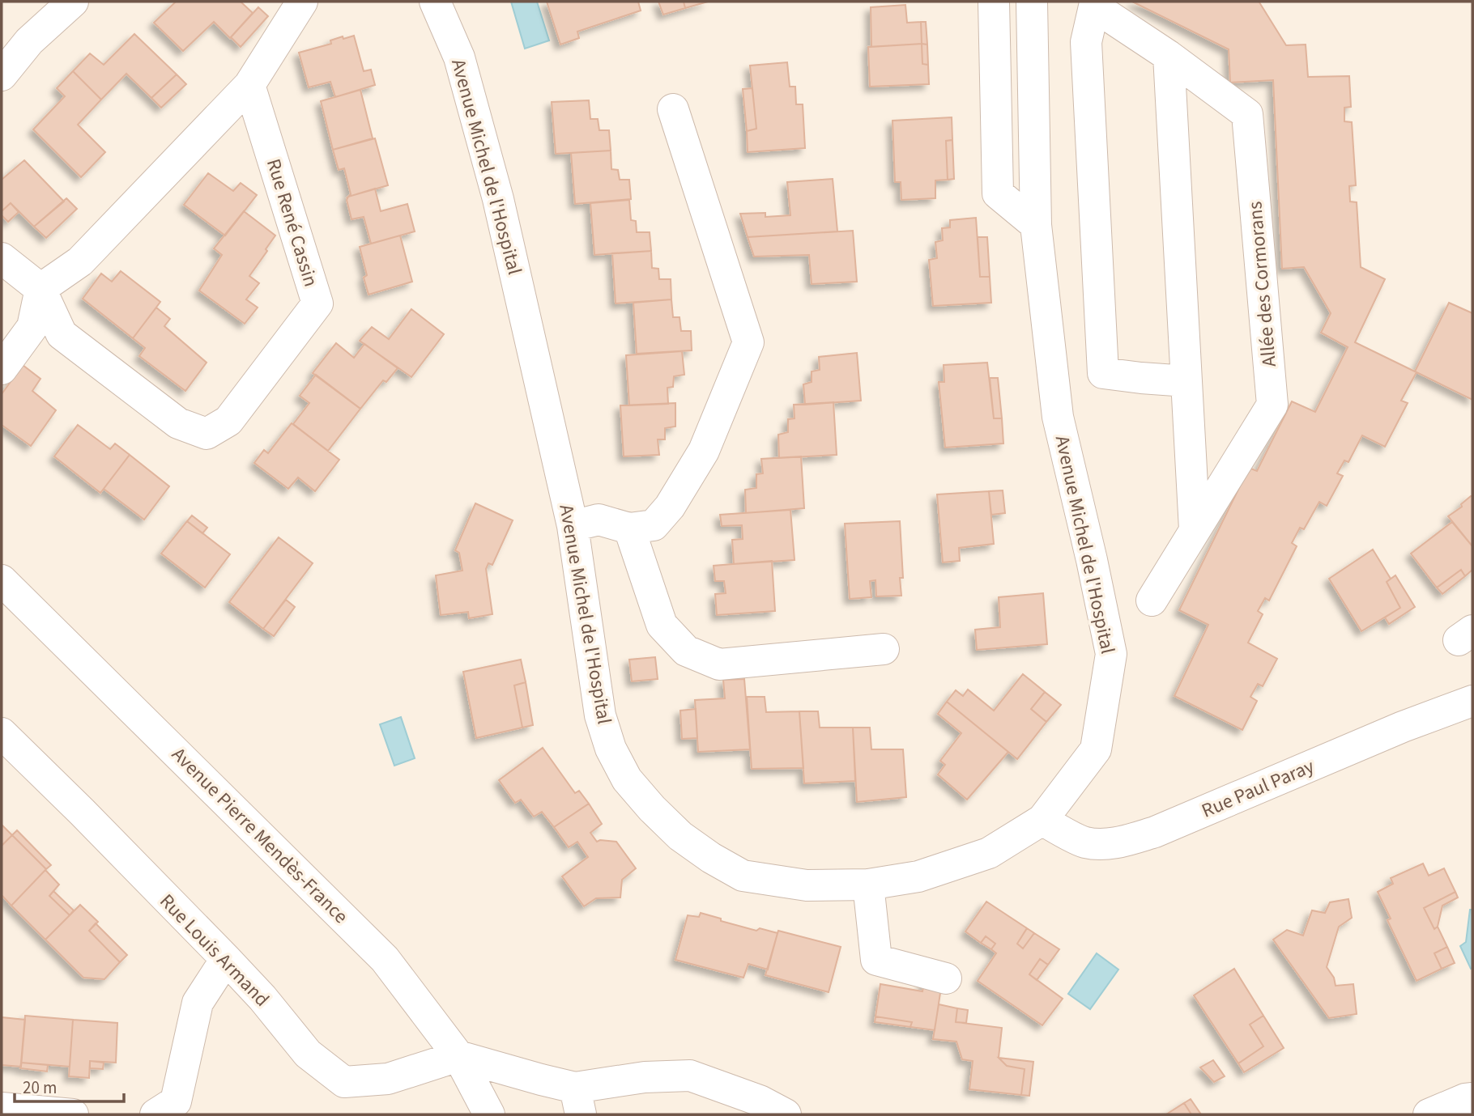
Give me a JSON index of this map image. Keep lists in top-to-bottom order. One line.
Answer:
{"streets":{"street":["Avenue Michel de l'Hospital","Rue René Cassin","Allée des Cormorans","Rue Paul Paray","Avenue Pierre Mendès-France","Rue Louis Armand"]},"crossings":[["Avenue Michel de l'Hospital","Rue Paul Paray"],["Avenue Pierre Mendès-France","Rue Louis Armand"]],"scale_bar":"20 m"}
